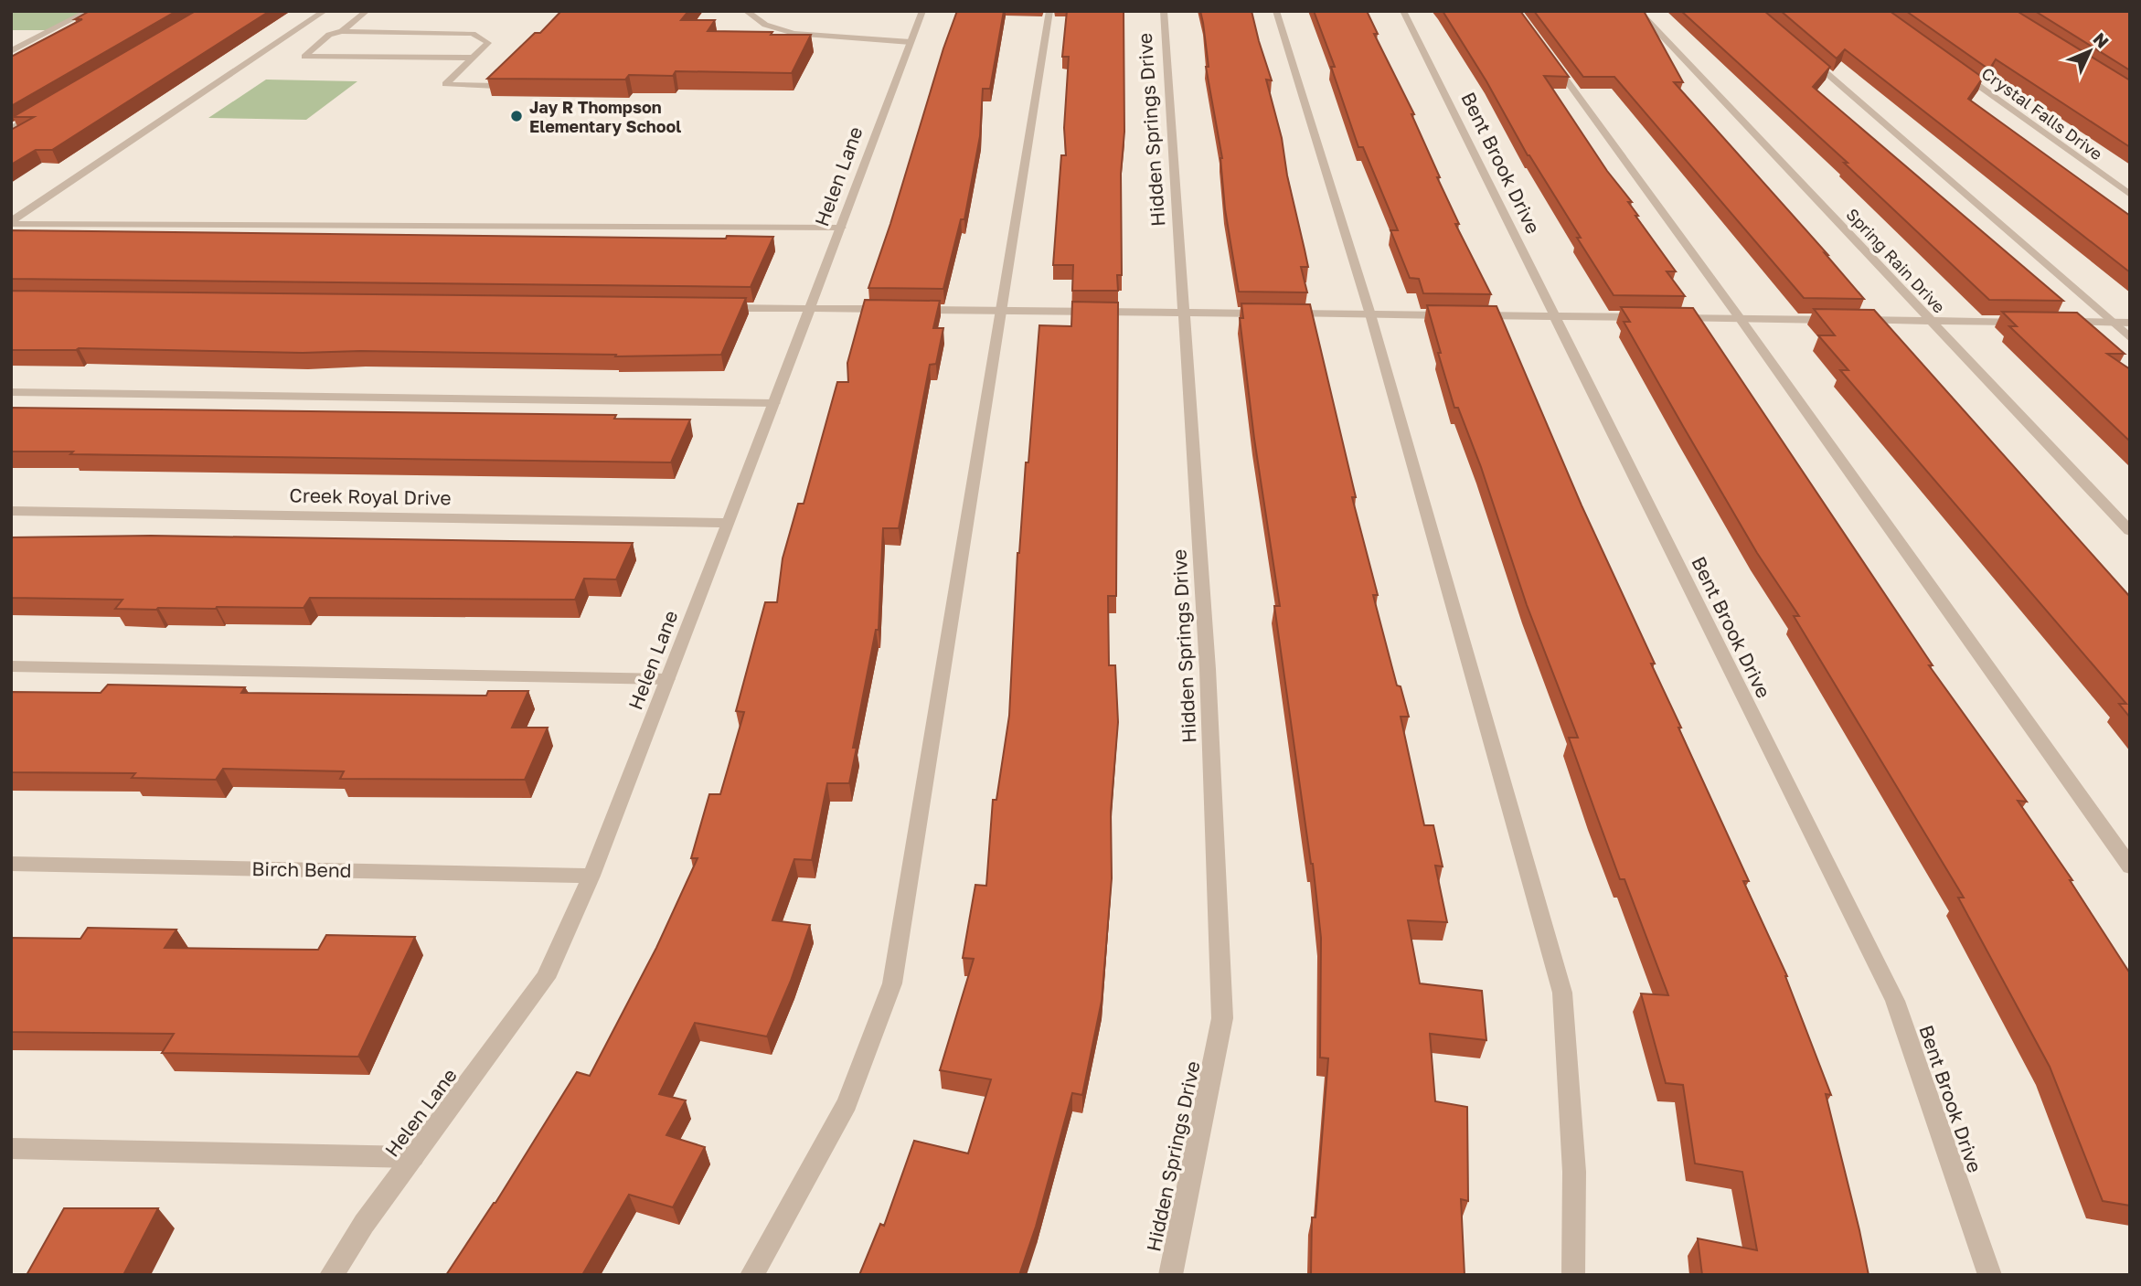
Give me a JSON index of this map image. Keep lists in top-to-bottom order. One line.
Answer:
{"streets":{"street":["Crystal Falls Drive","Hidden Springs Drive","Bent Brook Drive","Helen Lane","Spring Rain Drive","Creek Royal Drive","Birch Bend"]},"crossings":[["Helen Lane","Creek Royal Drive"],["Helen Lane","Birch Bend"]],"places":["Jay R Thompson Elementary School"],"north":"top right"}
